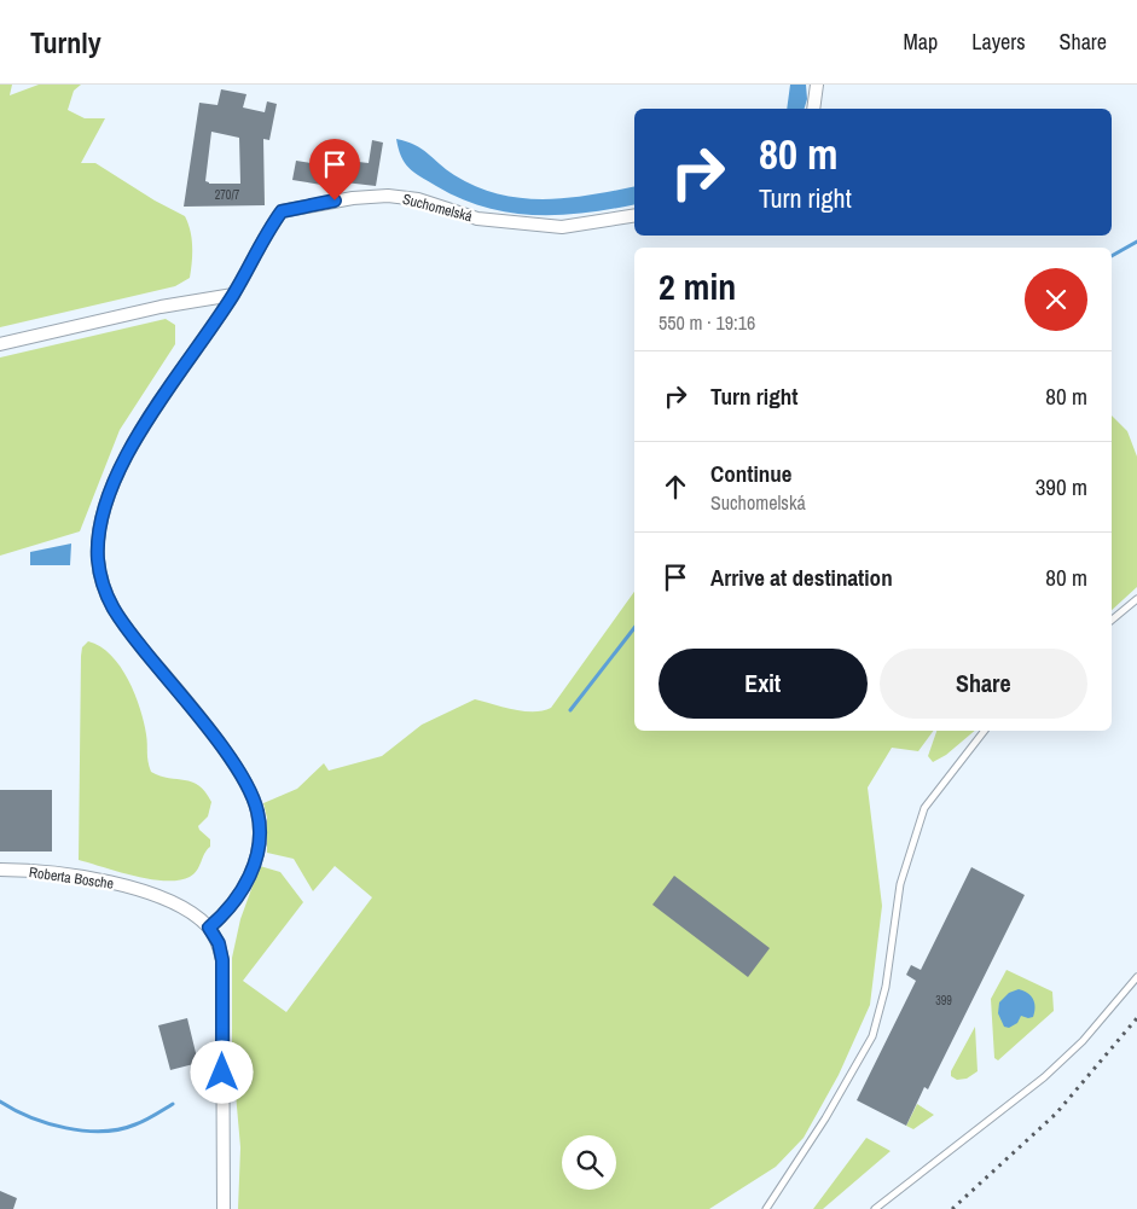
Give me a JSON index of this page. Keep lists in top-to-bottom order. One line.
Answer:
{"streets":{"street":["Suchomelská","Roberta Bosche"]},"crossings":[["Suchomelská","Roberta Bosche"]],"house_numbers":["270/7","399"],"page":{"header":"Turnly","nav":["Map","Layers","Share"],"turn":["80 m","Turn right"],"heading":["2 min","550 m · 19:16"],"list":[{"name":"Turn right","value":"80 m"},{"name":"Continue","note":"Suchomelská","value":"390 m"},{"name":"Arrive at destination","value":"80 m"}],"buttons":["Exit","Share"]}}
